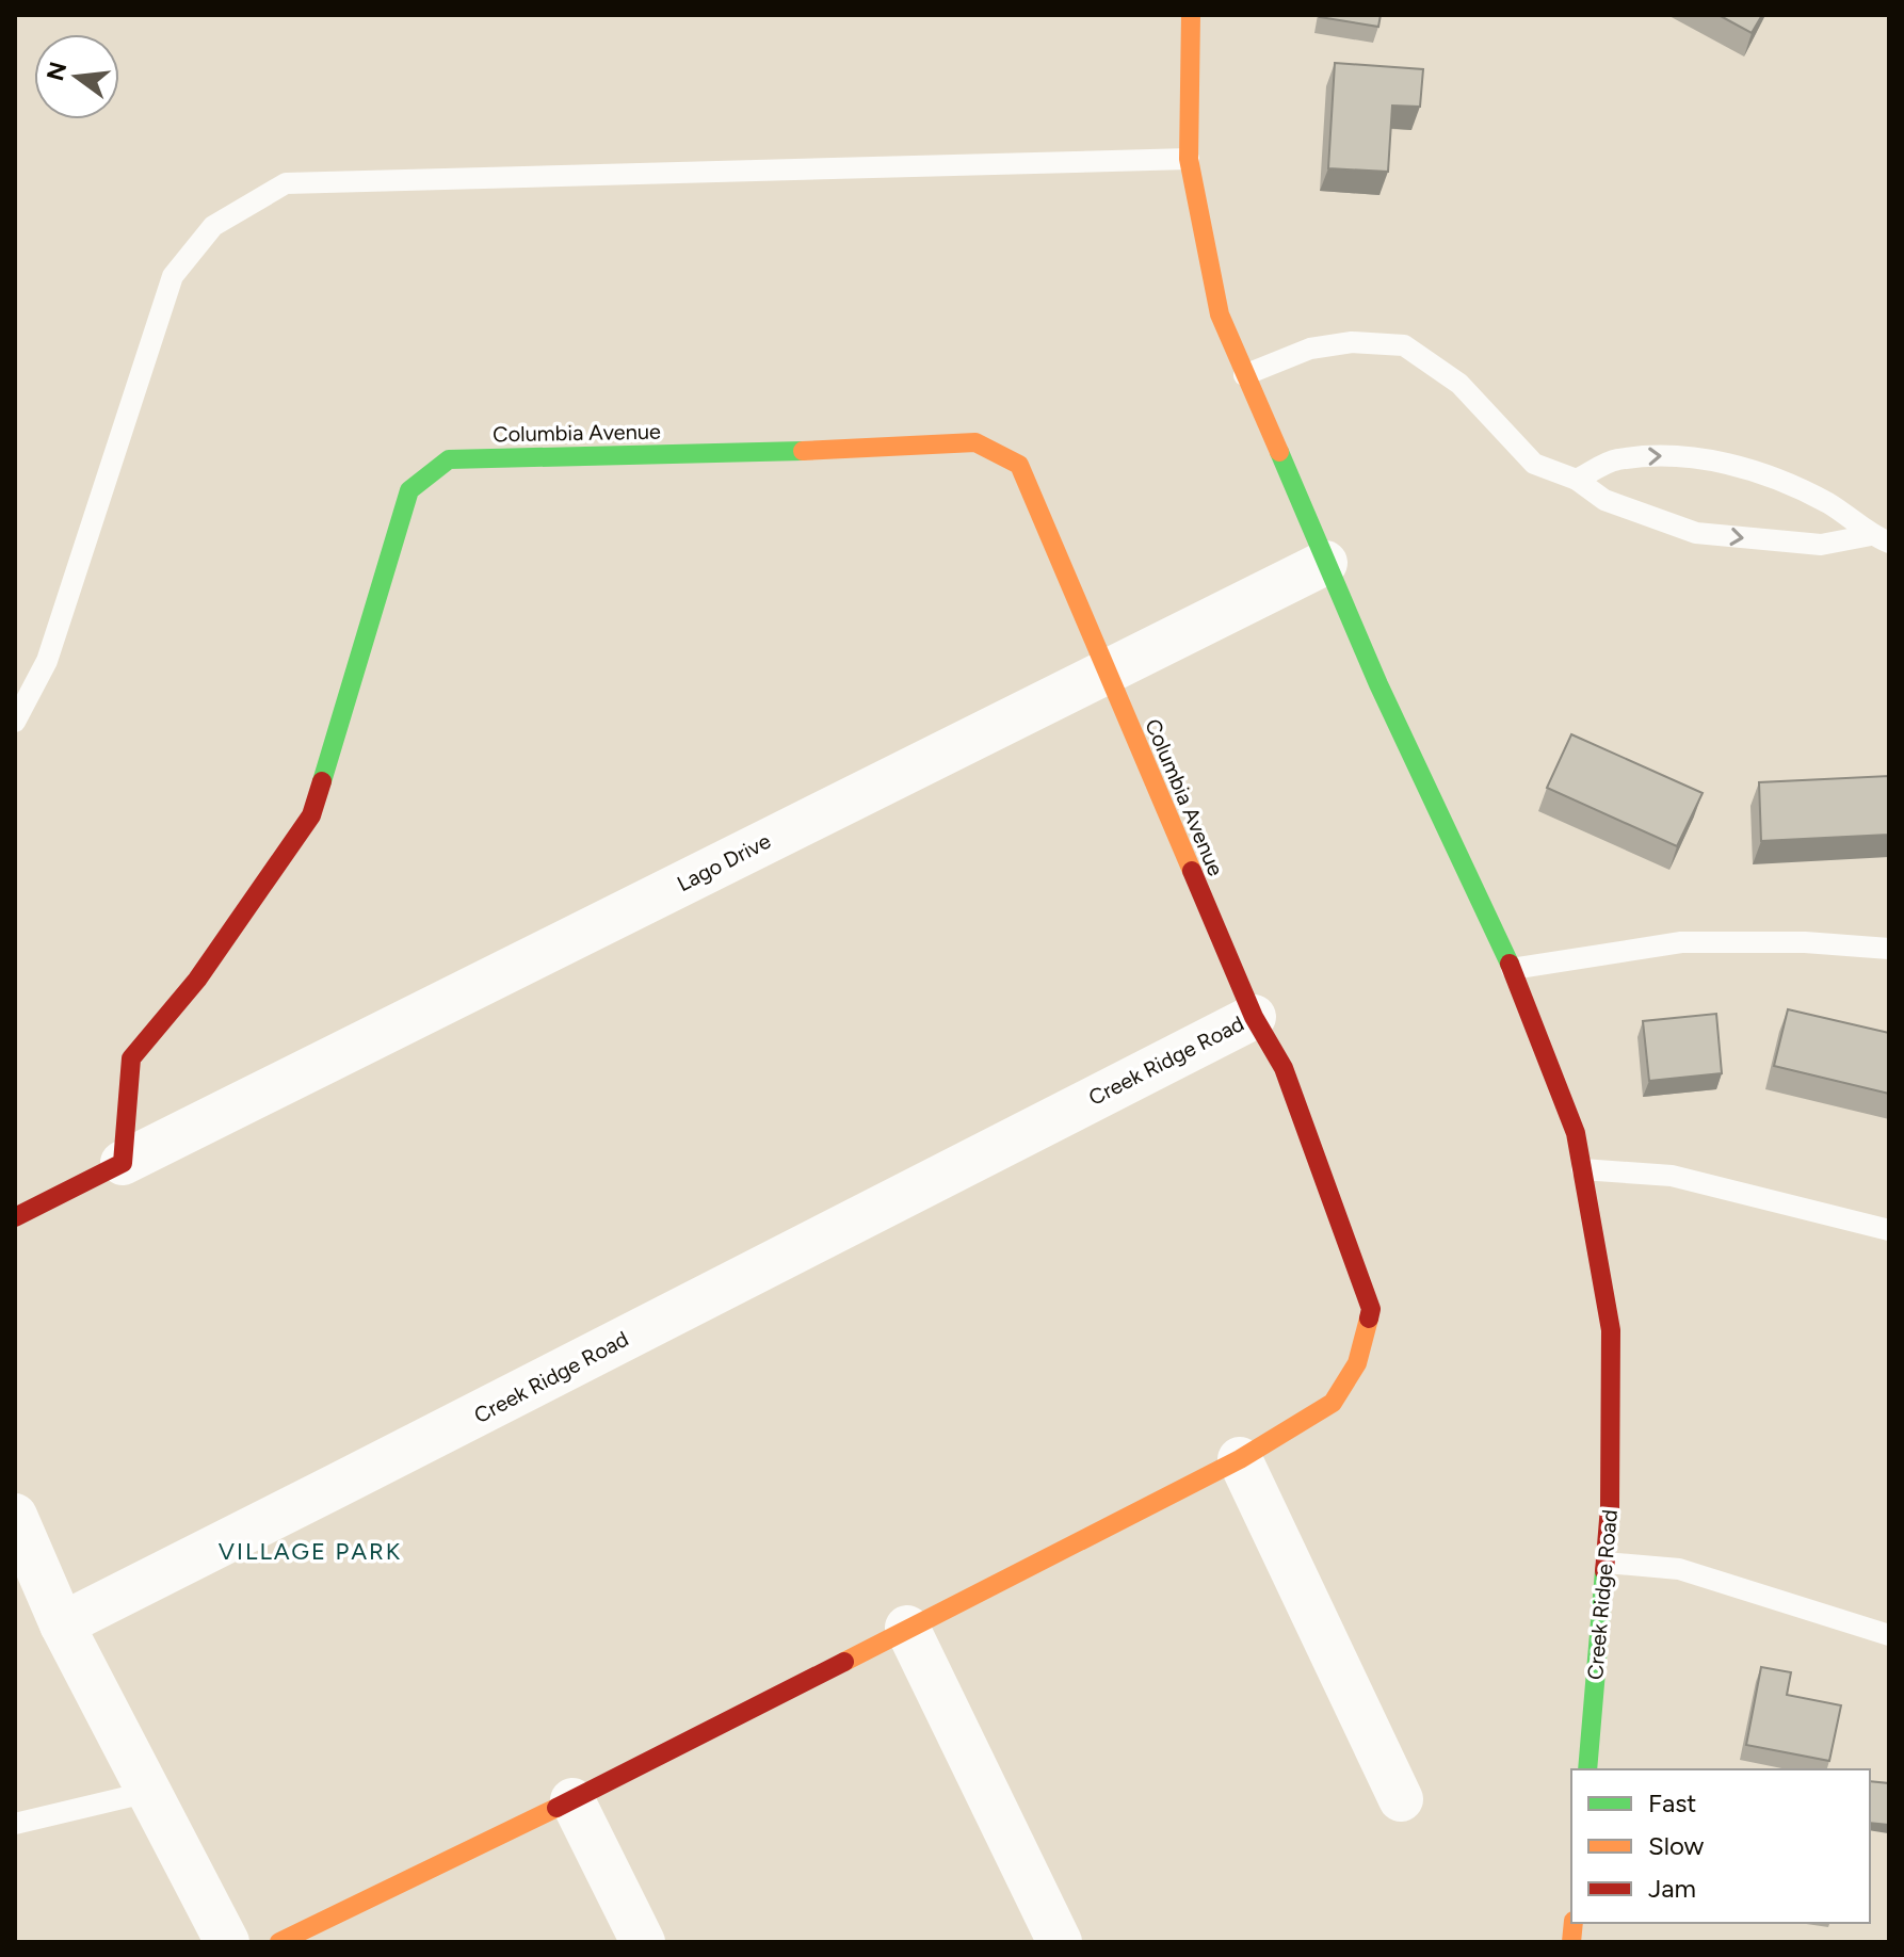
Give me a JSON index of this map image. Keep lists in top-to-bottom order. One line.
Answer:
{"streets":{"street":["Columbia Avenue","Lago Drive","Creek Ridge Road"]},"crossings":[["Columbia Avenue","Lago Drive"],["Columbia Avenue","Creek Ridge Road"],["Lago Drive","Creek Ridge Road"]],"districts":["VILLAGE PARK"],"legend":["Fast","Slow","Jam"],"north":"left"}
